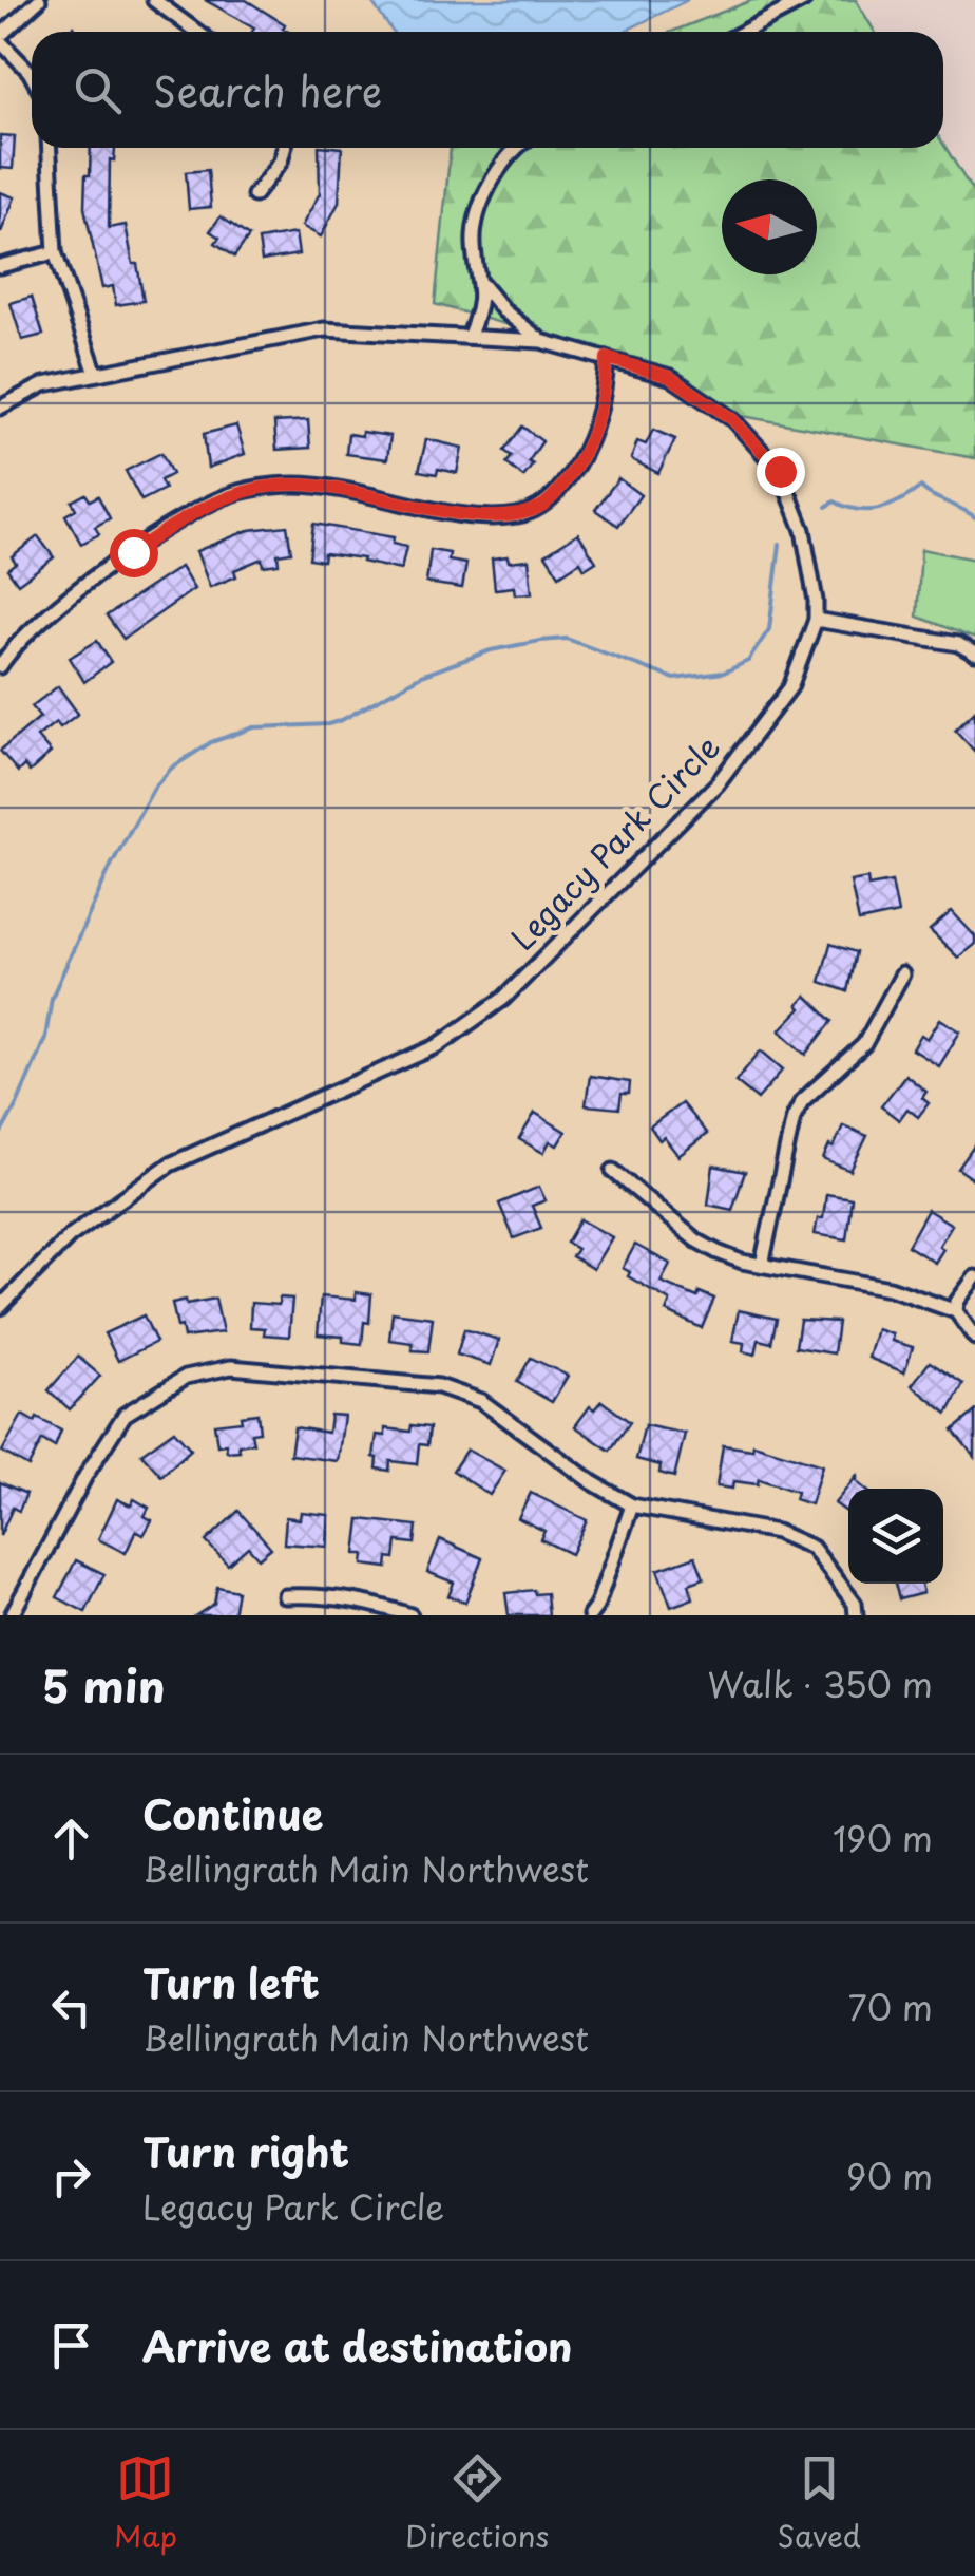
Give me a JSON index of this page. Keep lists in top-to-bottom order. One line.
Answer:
{"streets":{"street":["Legacy Park Circle"]},"north":"left","page":{"search":"Search here","heading":["5 min","Walk · 350 m"],"list":[["Continue","Bellingrath Main Northwest","190 m"],["Turn left","Bellingrath Main Northwest","70 m"],["Turn right","Legacy Park Circle","90 m"],"Arrive at destination"],"nav":["Map","Directions","Saved"]}}
